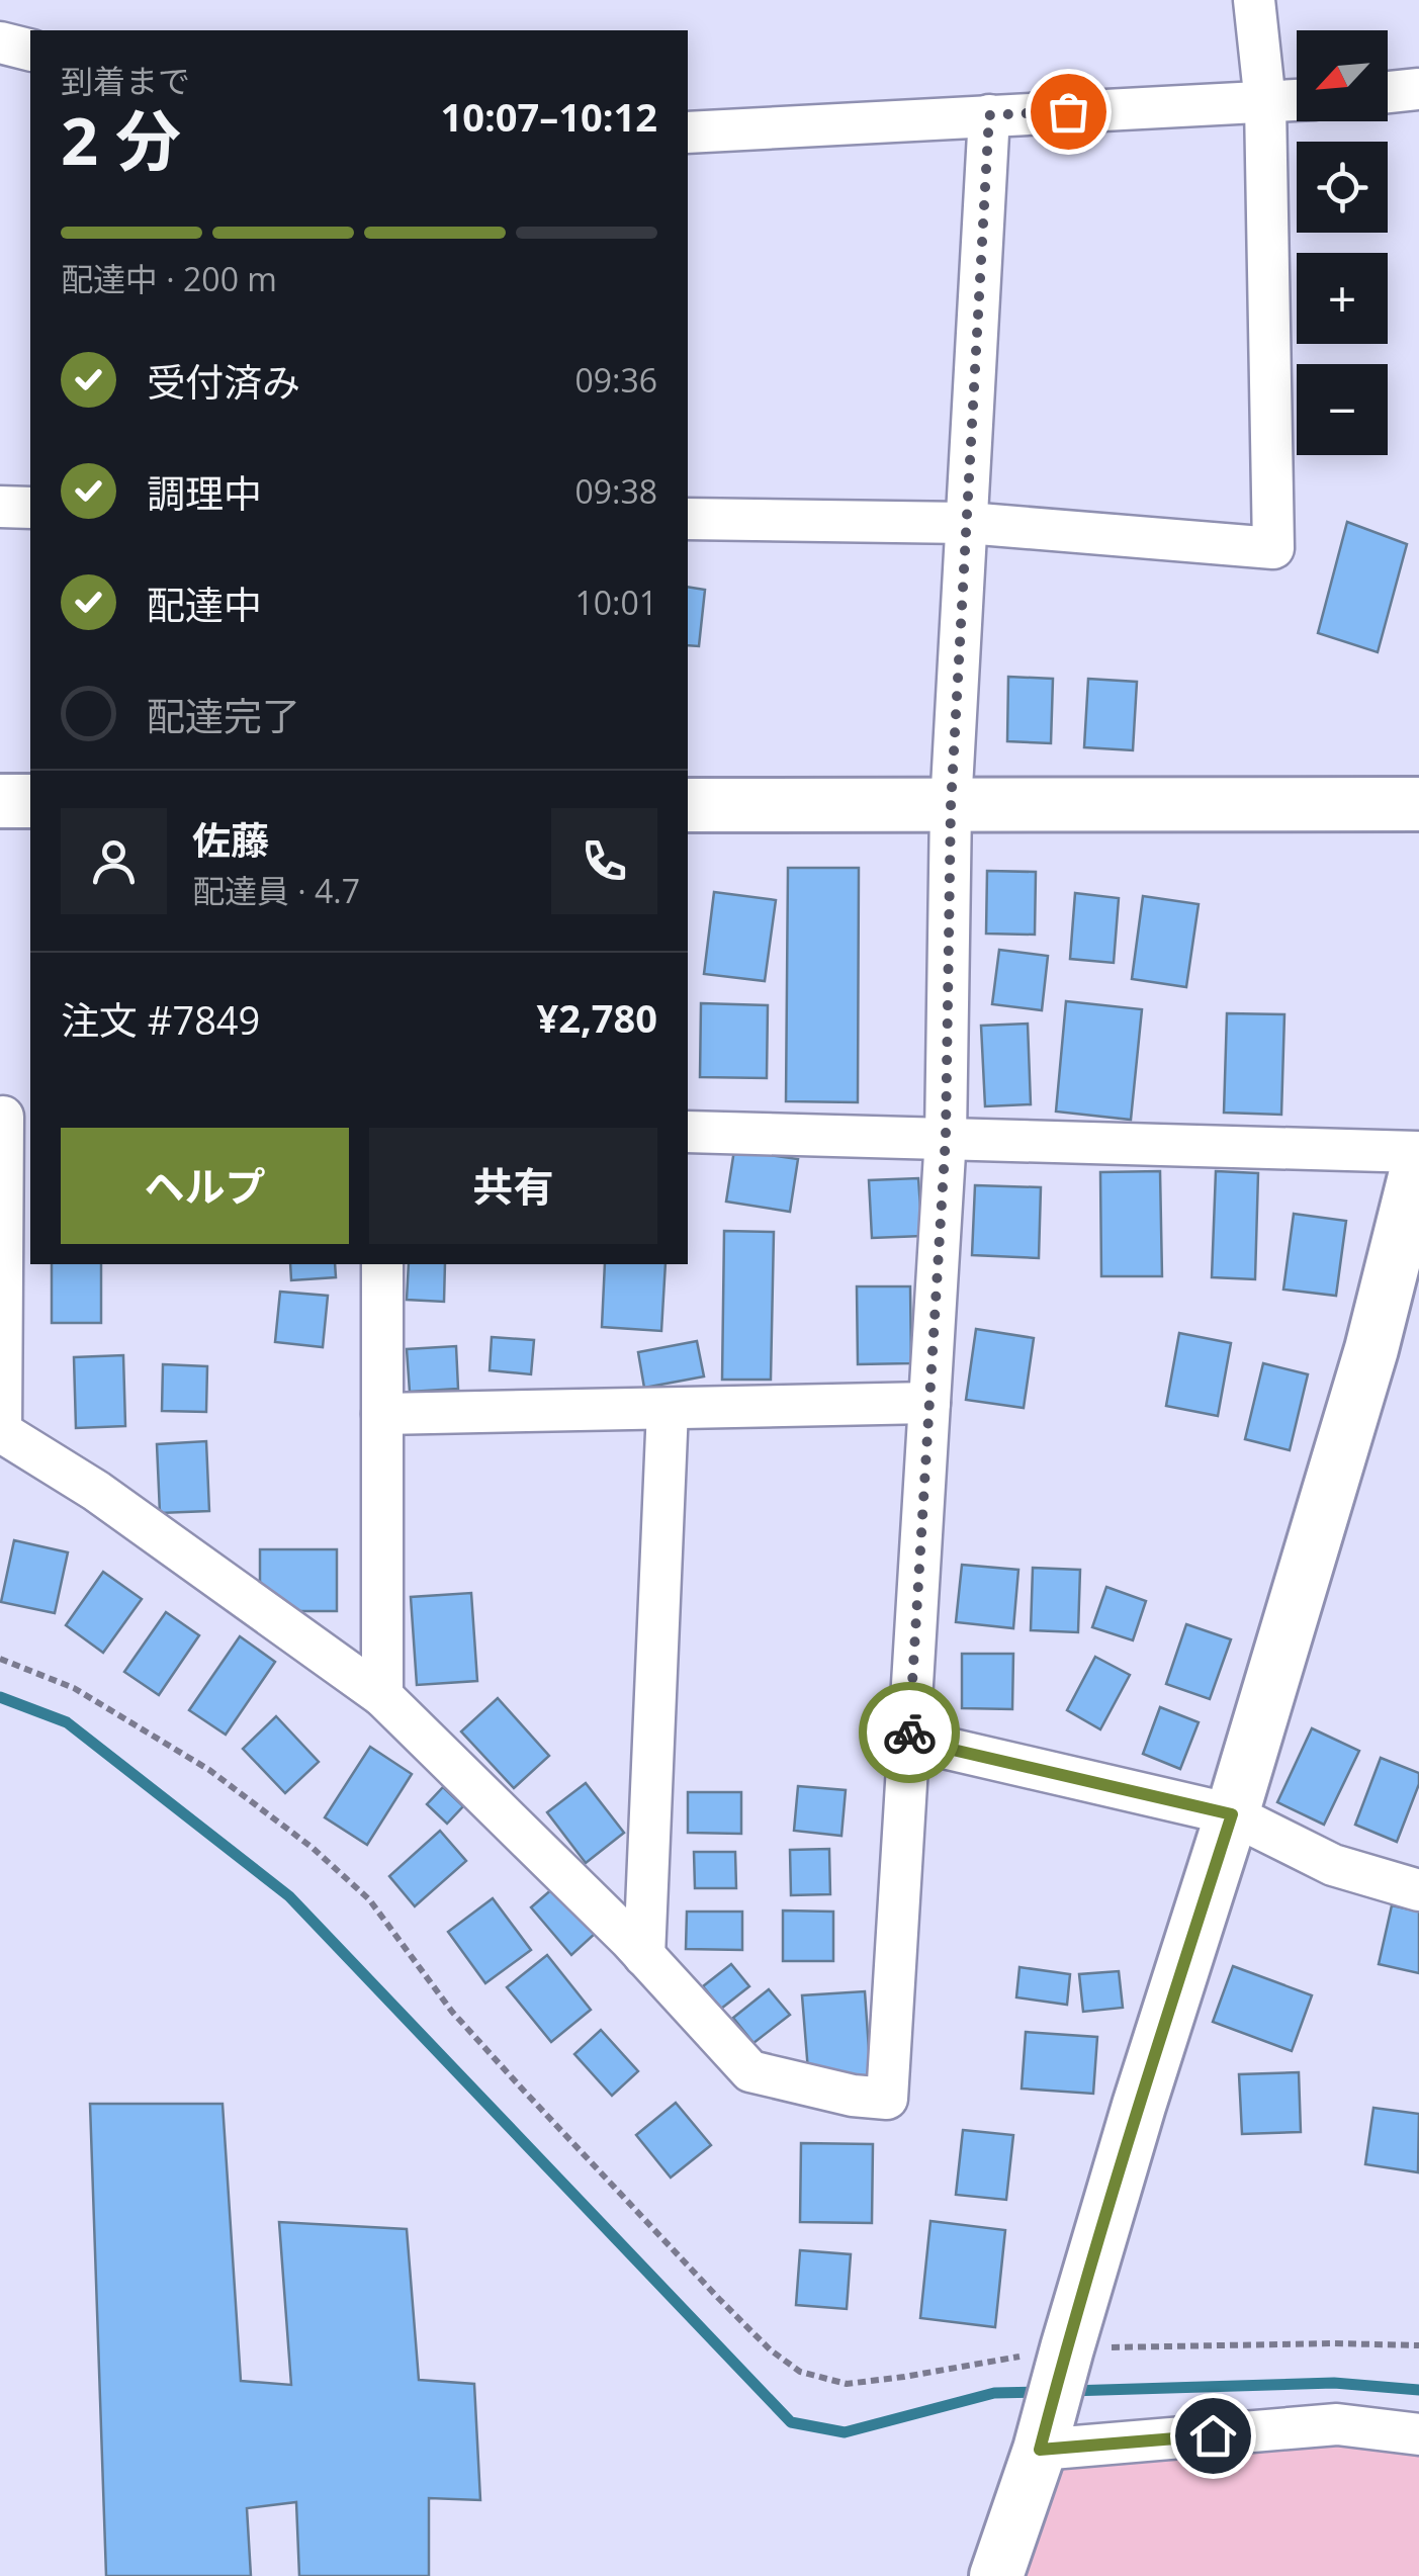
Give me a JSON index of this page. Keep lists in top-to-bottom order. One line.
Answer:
{"north":"bottom left","page":{"map_buttons":["+","−"],"heading":["2 分","到着まで","10:07–10:12"],"panel":["佐藤","配達員 · 4.7","注文 #7849","¥2,780"],"bar":"配達中 · 200 m","list":[["受付済み","09:36"],["調理中","09:38"],["配達中","10:01"],"配達完了"],"buttons":["ヘルプ","共有"]}}
